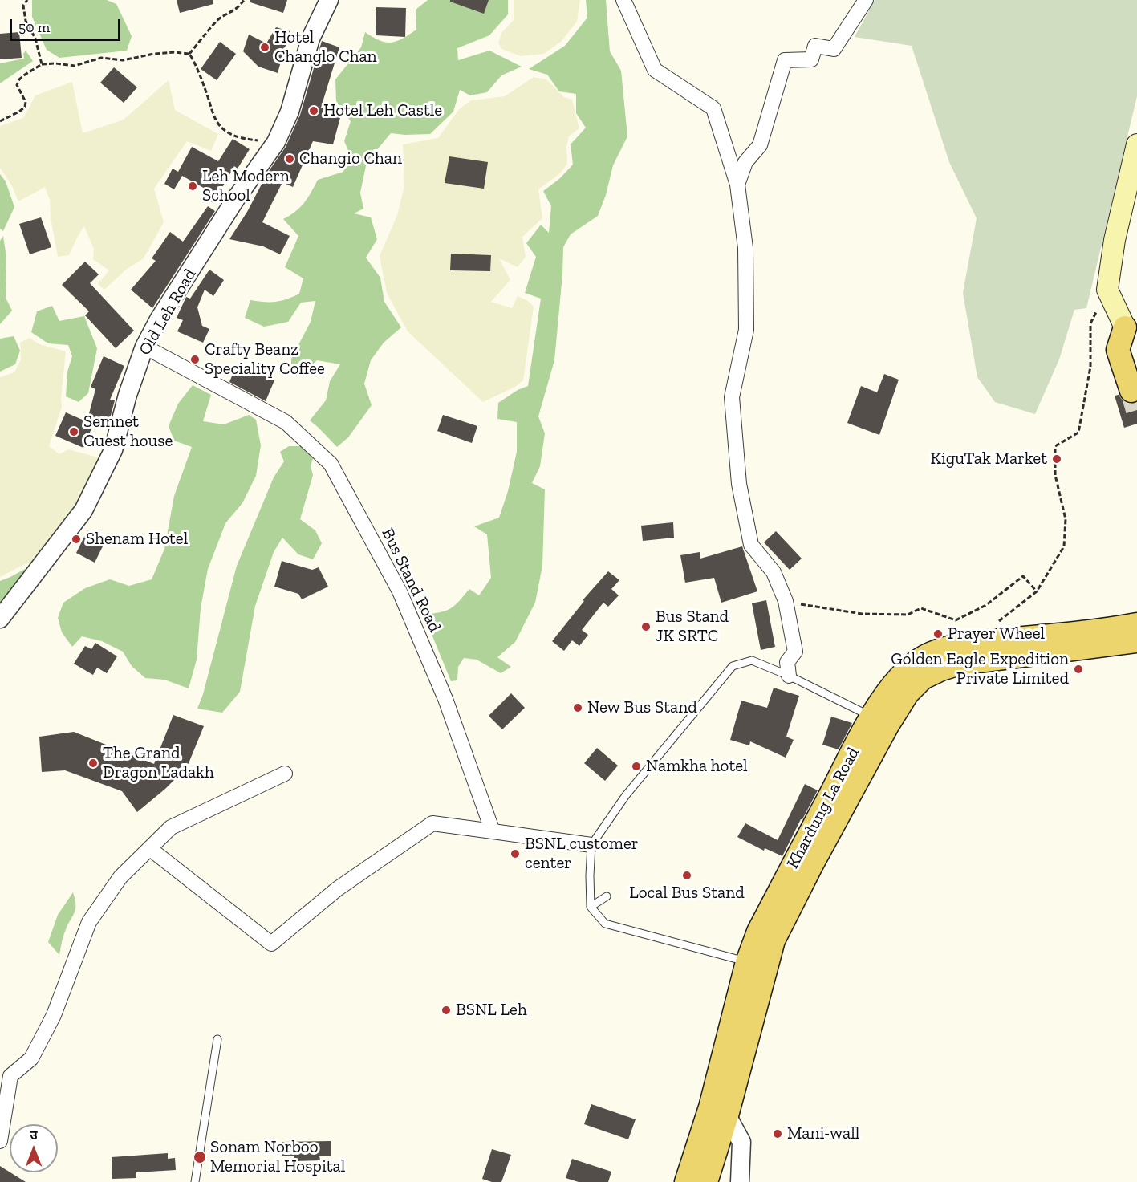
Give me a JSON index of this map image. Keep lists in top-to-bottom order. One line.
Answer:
{"streets":{"main road":["Khardung La Road"],"street":["Old Leh Road","Bus Stand Road"]},"crossings":[["Old Leh Road","Bus Stand Road"]],"places":["Hotel Changlo Chan","Hotel Leh Castle","Changio Chan","Leh Modern School","Crafty Beanz Speciality Coffee","Semnet Guest house","KiguTak Market","Shenam Hotel","Bus Stand JK SRTC","Prayer Wheel","Golden Eagle Expedition Private Limited","New Bus Stand","The Grand Dragon Ladakh","Namkha hotel","BSNL customer center","Local Bus Stand","BSNL Leh","Mani-wall","Sonam Norboo Memorial Hospital"],"scale_bar":"50 m","north":"top"}
